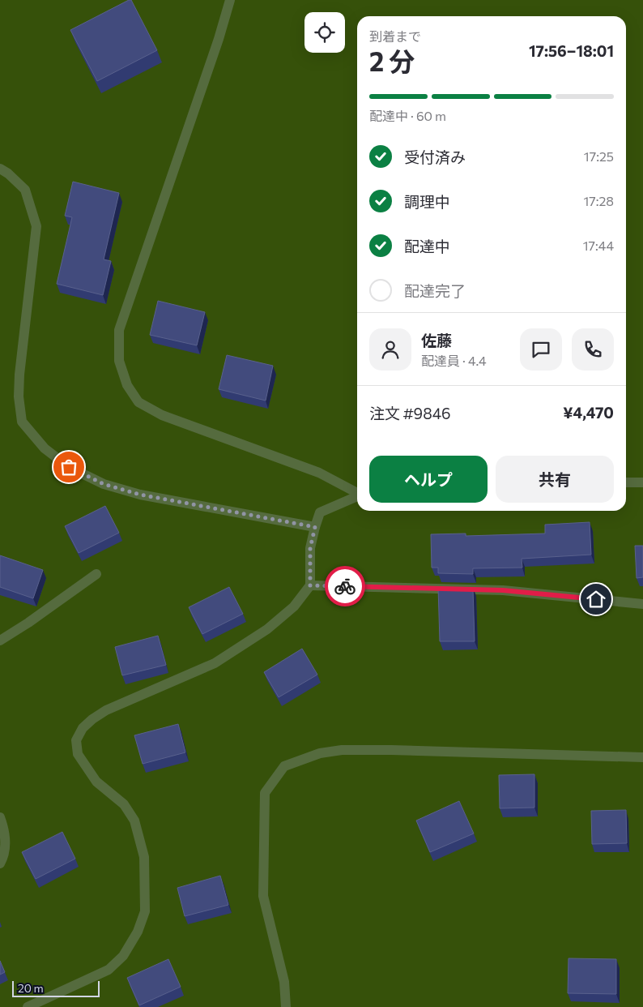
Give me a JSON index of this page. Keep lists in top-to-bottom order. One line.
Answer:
{"scale_bar":"20 m","page":{"heading":["2 分","到着まで","17:56–18:01"],"panel":["佐藤","配達員 · 4.4","注文 #9846","¥4,470"],"bar":"配達中 · 60 m","list":[["受付済み","17:25"],["調理中","17:28"],["配達中","17:44"],"配達完了"],"buttons":["ヘルプ","共有"],"scale":"20 m"}}
